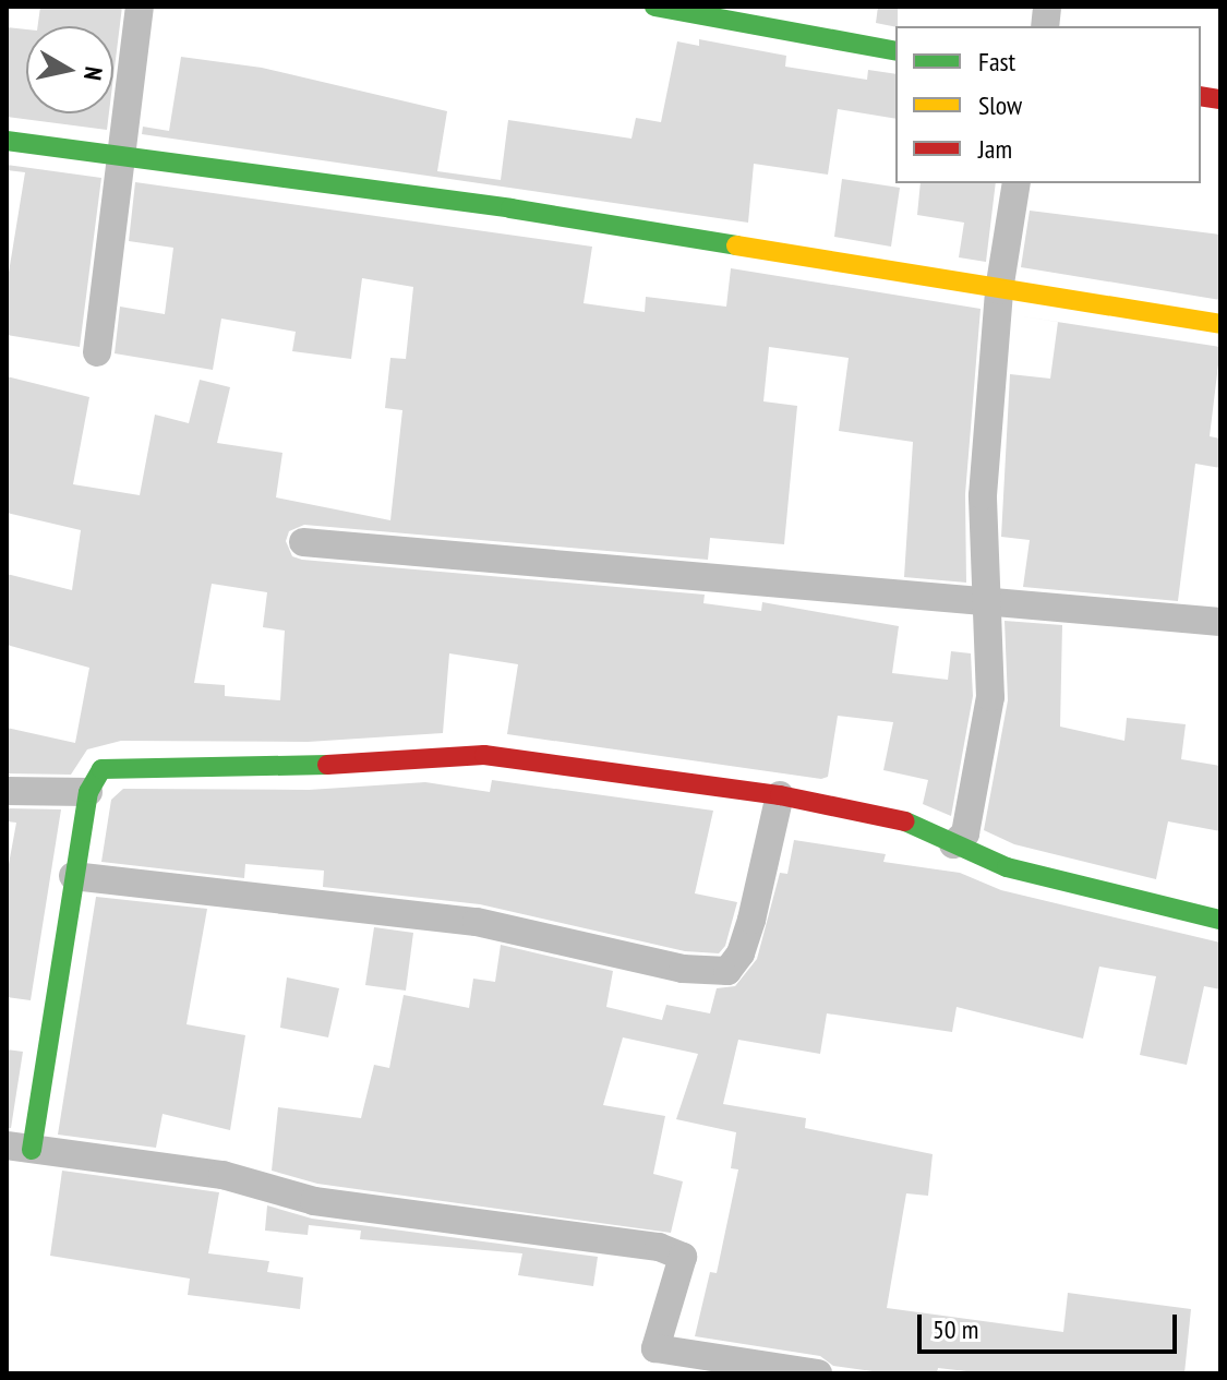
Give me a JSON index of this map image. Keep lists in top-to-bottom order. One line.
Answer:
{"legend":["Fast","Slow","Jam"],"scale_bar":"50 m","north":"right"}
